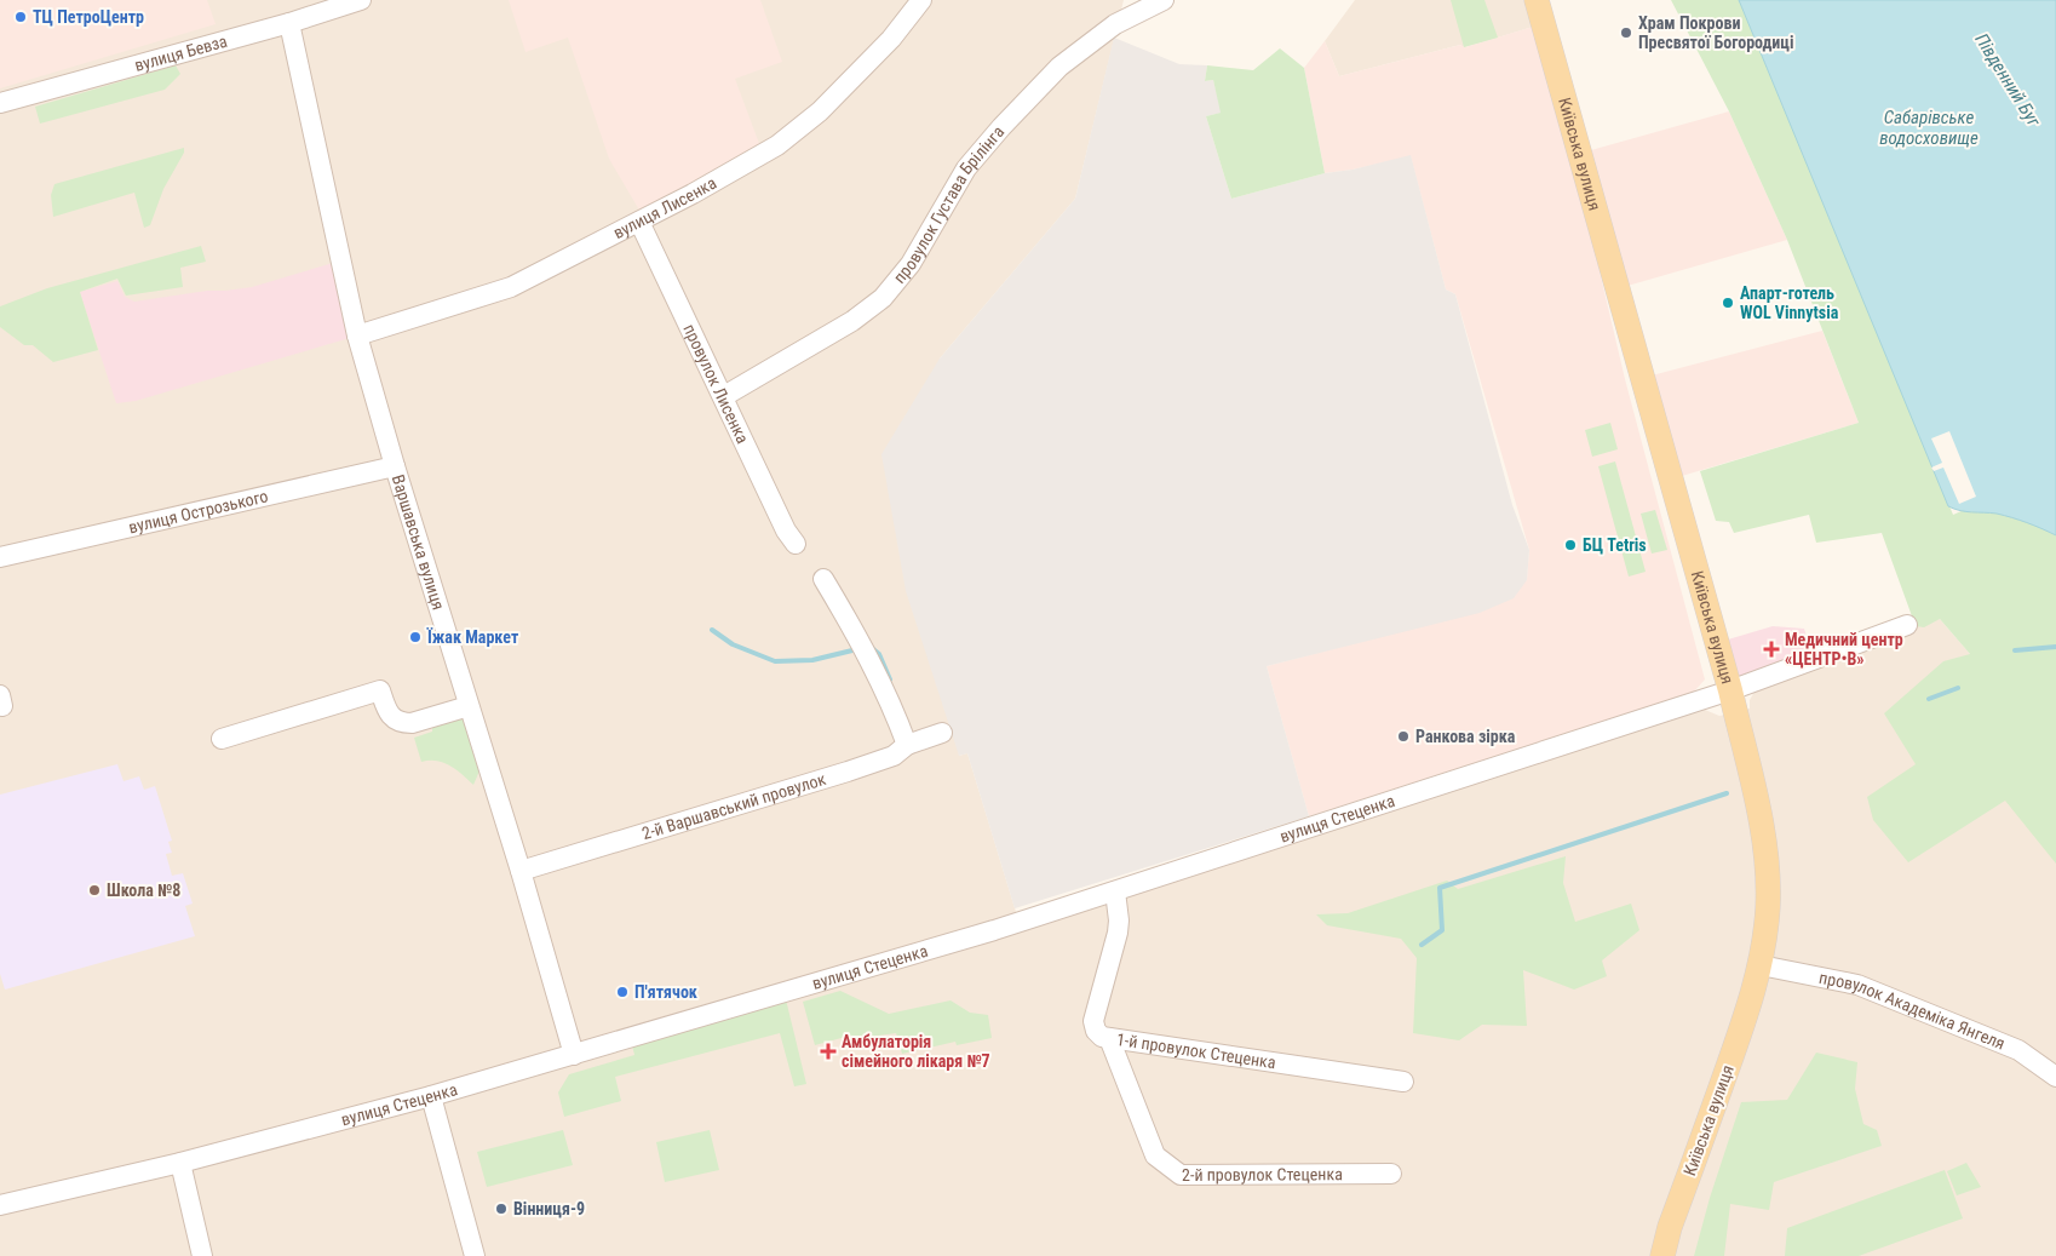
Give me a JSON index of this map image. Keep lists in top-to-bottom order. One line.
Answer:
{"streets":{"main road":["Київська вулиця"],"street":["вулиця Бевза","провулок Густава Брілінга","вулиця Лисенка","провулок Лисенка","вулиця Острозького","Варшавська вулиця","2-й Варшавський провулок","вулиця Стеценка","провулок Академіка Янгеля","1-й провулок Стеценка","2-й провулок Стеценка"]},"crossings":[["вулиця Бевза","Варшавська вулиця"],["Київська вулиця","вулиця Стеценка"],["Київська вулиця","провулок Академіка Янгеля"],["провулок Густава Брілінга","провулок Лисенка"],["вулиця Лисенка","провулок Лисенка"],["вулиця Лисенка","Варшавська вулиця"],["вулиця Острозького","Варшавська вулиця"],["Варшавська вулиця","2-й Варшавський провулок"],["Варшавська вулиця","вулиця Стеценка"],["вулиця Стеценка","1-й провулок Стеценка"],["1-й провулок Стеценка","2-й провулок Стеценка"]],"water":["Південний Буг","Сабарівське водосховище"],"places":{"other":["ТЦ ПетроЦентр","Храм Покрови Пресвятої Богородиці","Апарт-готель WOL Vinnytsia","БЦ Tetris","Їжак Маркет","Ранкова зірка","Школа №8","П'ятячок","Вінниця-9"],"health":["Медичний центр «ЦЕНТР•В»","Амбулаторія сімейного лікаря №7"]}}
